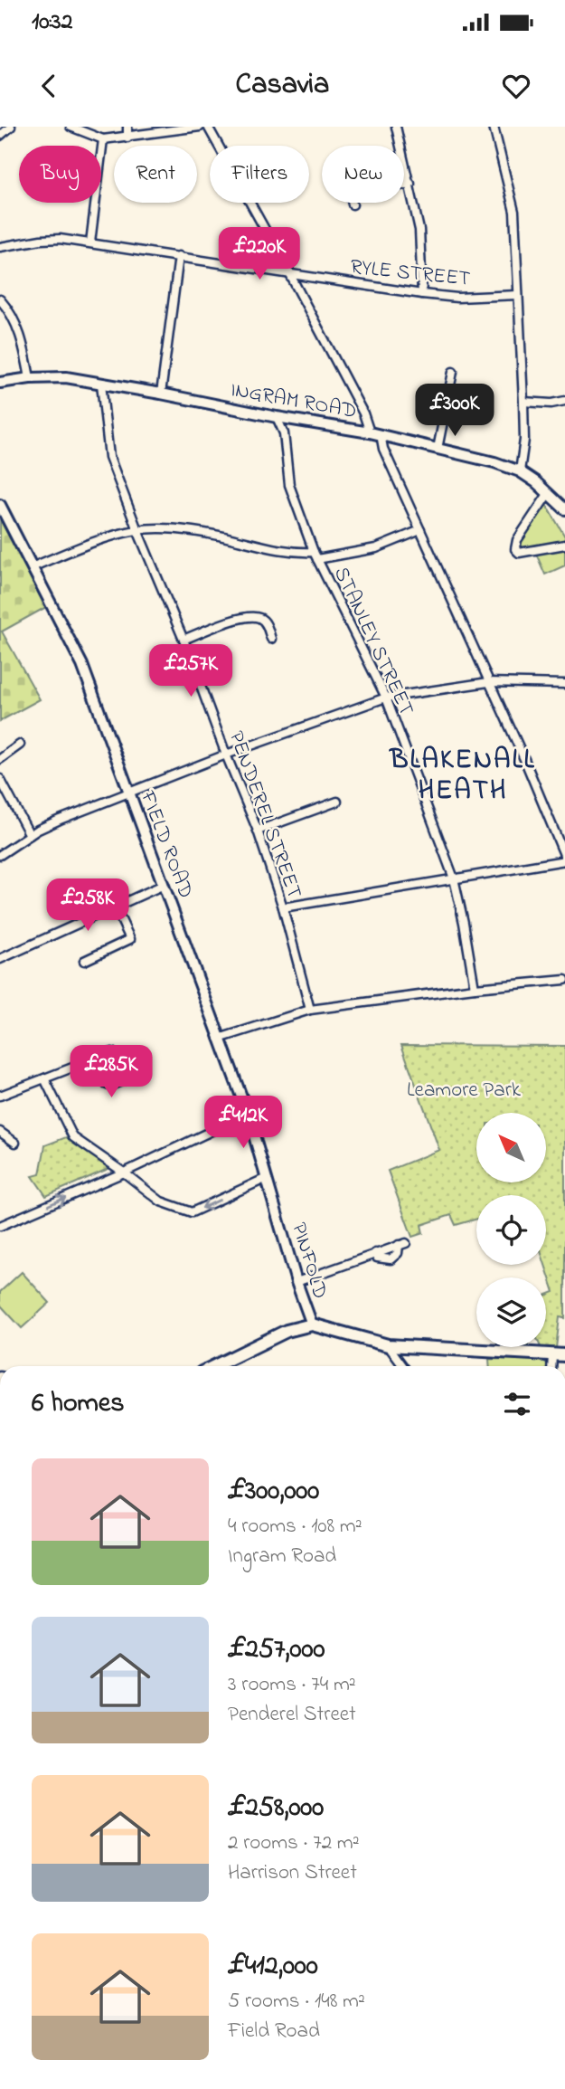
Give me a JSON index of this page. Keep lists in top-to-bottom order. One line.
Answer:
{"streets":{"street":["RYLE STREET","INGRAM ROAD","STANLEY STREET","PENDEREL STREET","FIELD ROAD","PINFOLD"]},"crossings":[["INGRAM ROAD","STANLEY STREET"],["INGRAM ROAD","PENDEREL STREET"],["FIELD ROAD","PINFOLD"]],"districts":["BLAKENALL HEATH"],"parks":["Leamore Park"],"north":"top left","page":{"status":"10:32","header":"Casavia","chip":["Buy","Rent","Filters","New"],"price":["£220K","£300K","£257K","£258K","£285K","£412K"],"heading":"6 homes","list":[{"name":"£300,000","note":"4 rooms · 108 m² · Ingram Road"},{"name":"£257,000","note":"3 rooms · 74 m² · Penderel Street"},{"name":"£258,000","note":"2 rooms · 72 m² · Harrison Street"},{"name":"£412,000","note":"5 rooms · 148 m² · Field Road"}]}}
